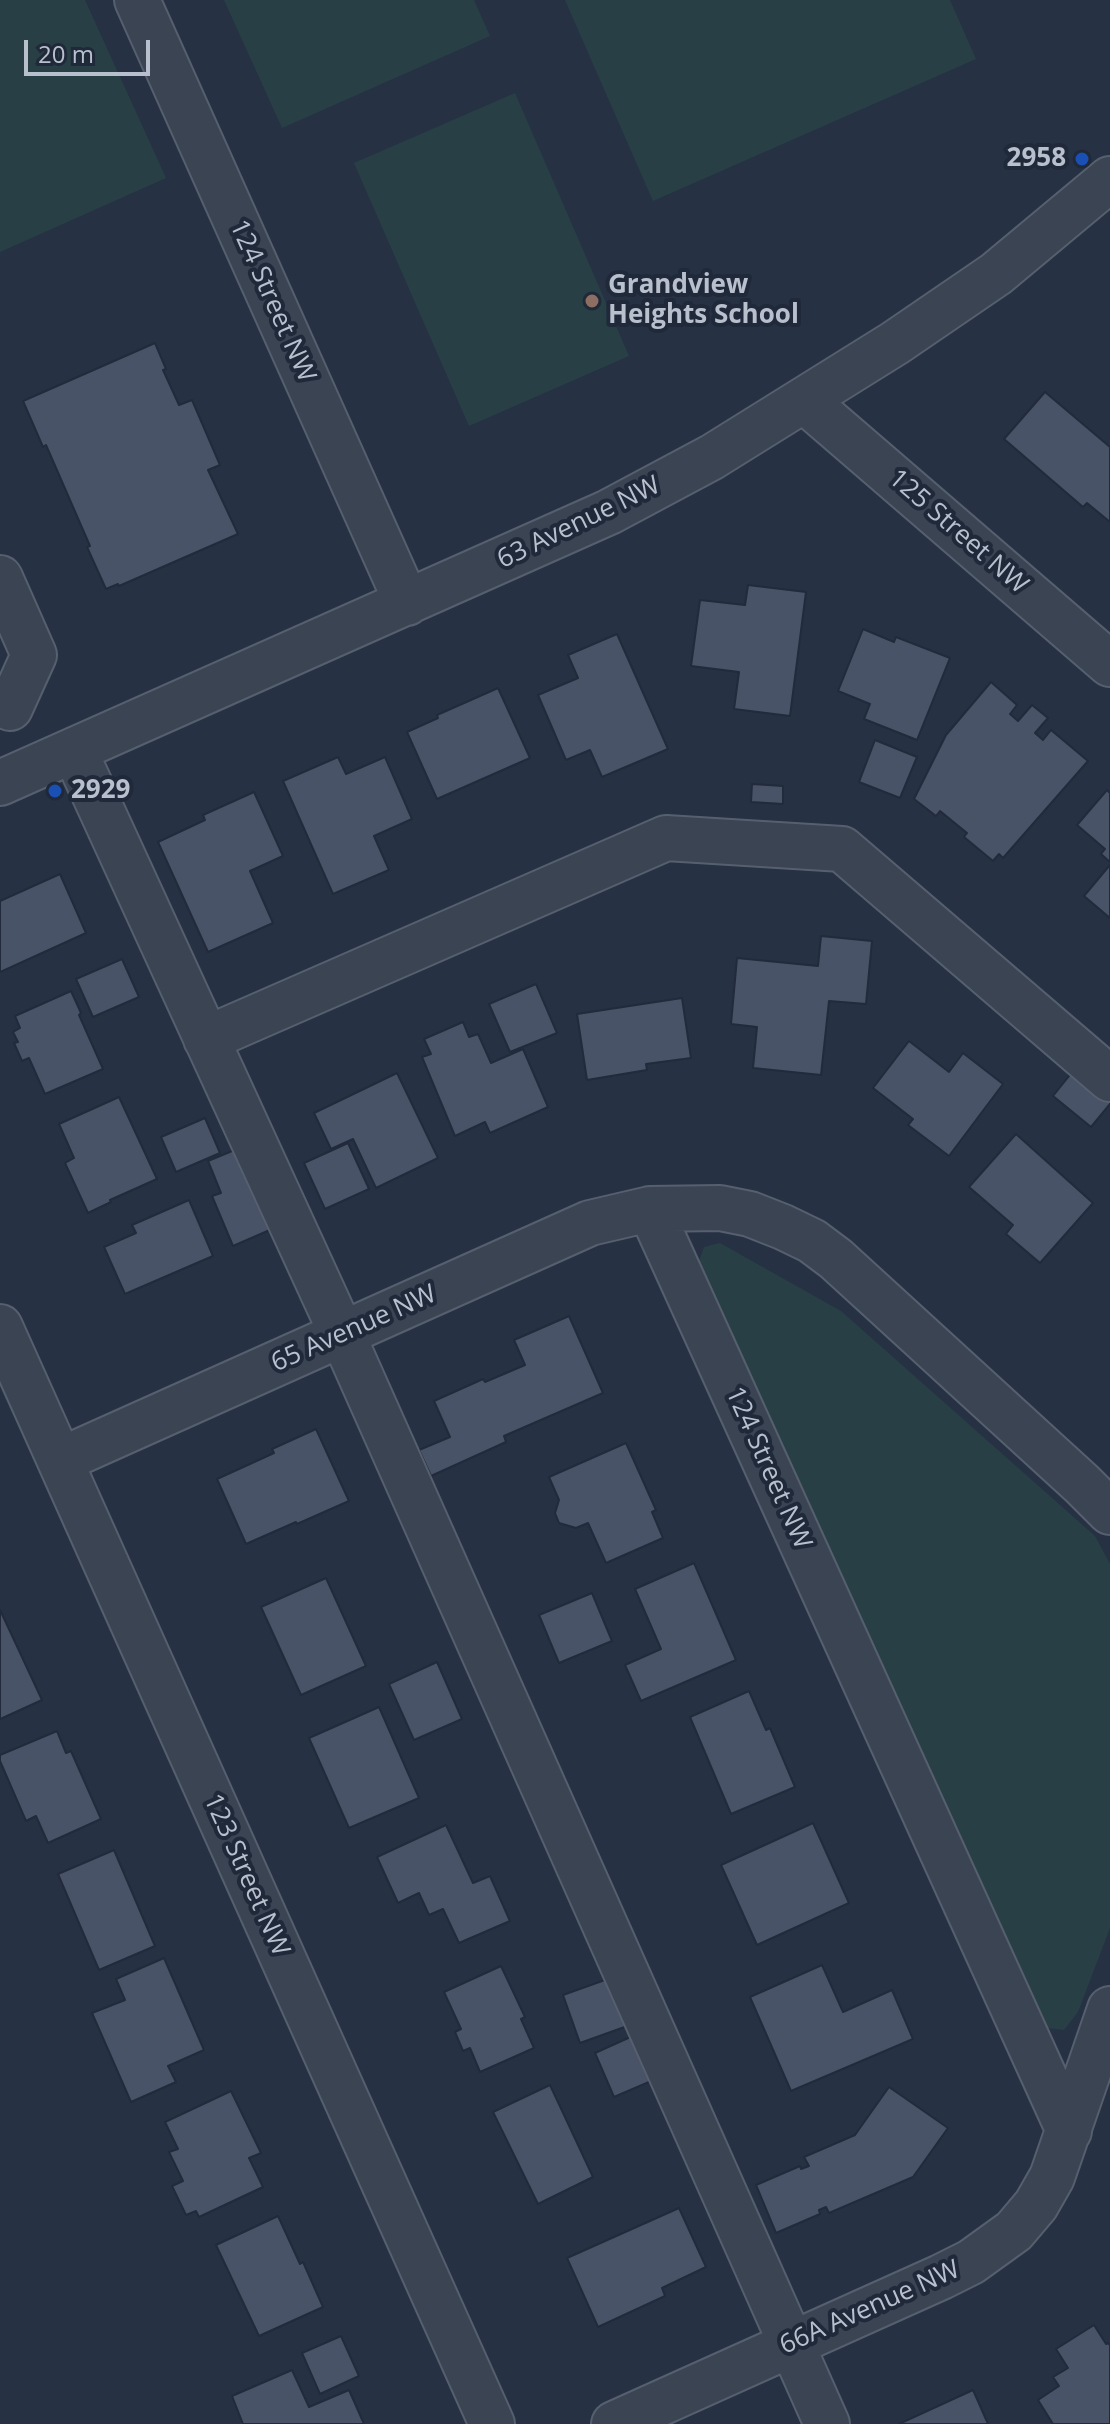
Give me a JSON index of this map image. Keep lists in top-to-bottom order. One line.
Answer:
{"streets":{"street":["124 Street NW","63 Avenue NW","125 Street NW","65 Avenue NW","123 Street NW","66A Avenue NW"]},"crossings":[["124 Street NW","63 Avenue NW"],["124 Street NW","65 Avenue NW"],["124 Street NW","66A Avenue NW"],["63 Avenue NW","125 Street NW"],["65 Avenue NW","123 Street NW"]],"places":["2958","Grandview Heights School","2929"],"scale_bar":"20 m"}
